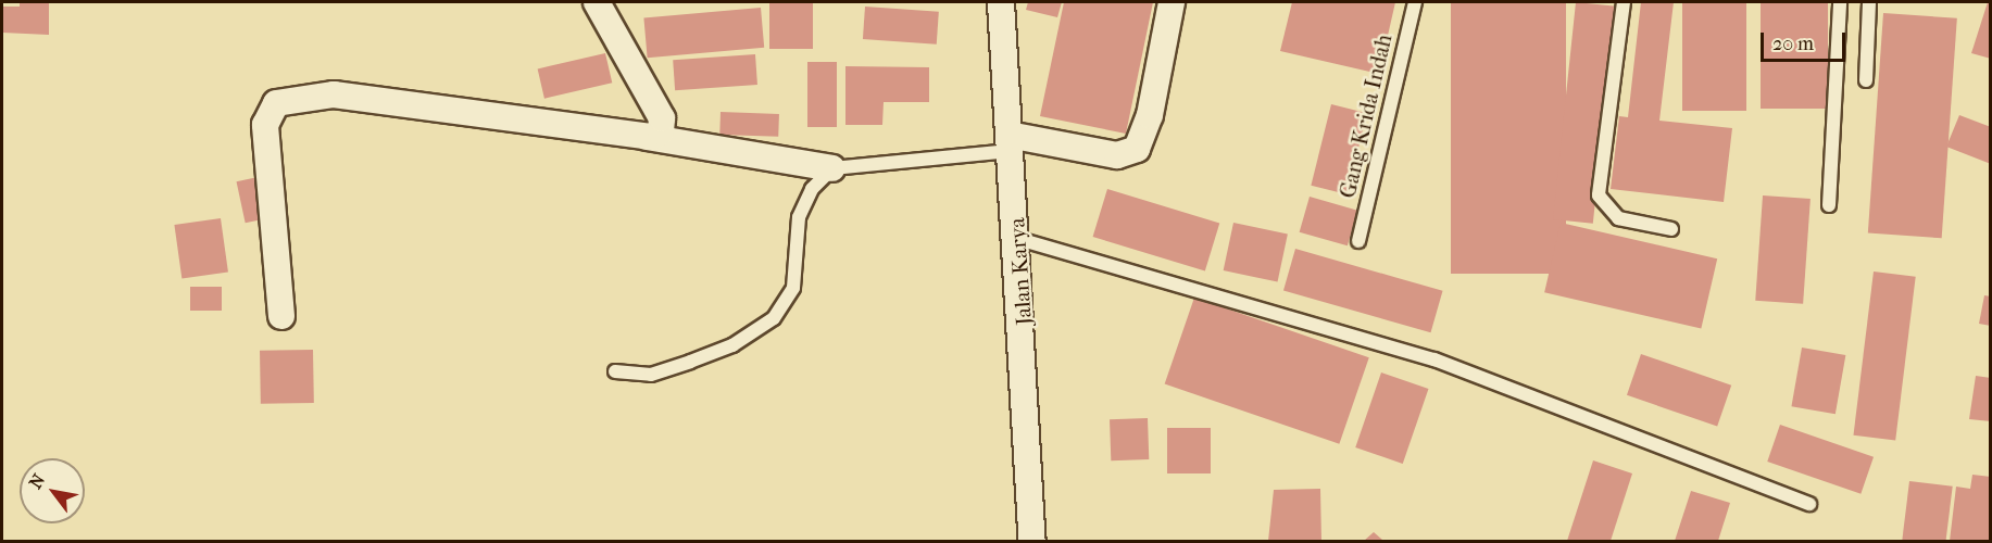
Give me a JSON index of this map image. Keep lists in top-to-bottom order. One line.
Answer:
{"streets":{"street":["Jalan Karya"],"lane":["Gang Krida Indah"]},"scale_bar":"20 m","north":"top left"}
